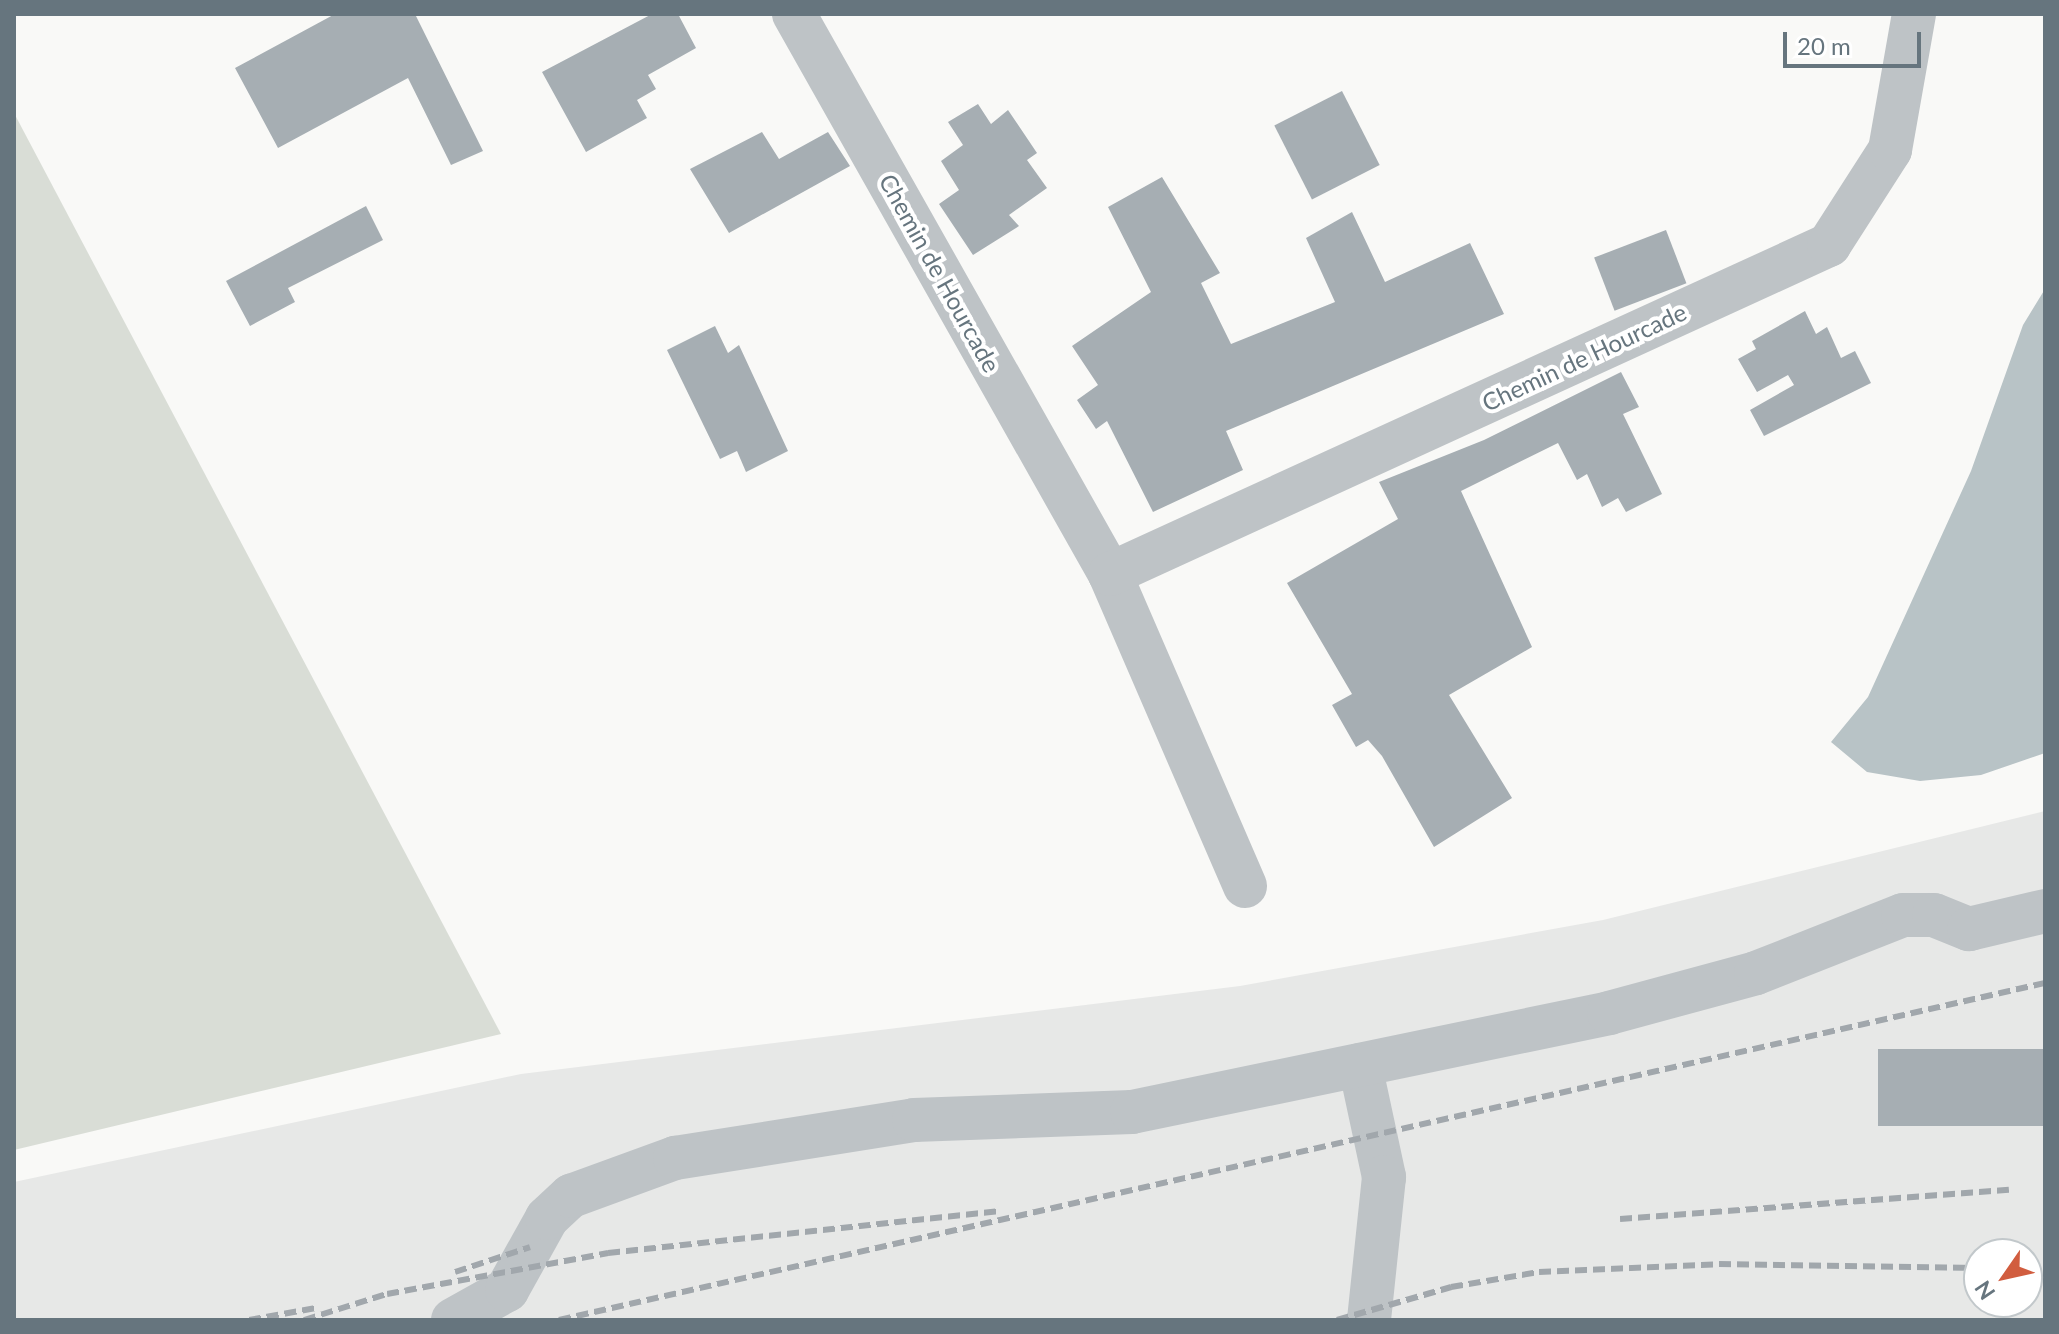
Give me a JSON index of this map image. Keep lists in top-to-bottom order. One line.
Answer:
{"streets":{"street":["Chemin de Hourcade"]},"scale_bar":"20 m","north":"bottom left"}
